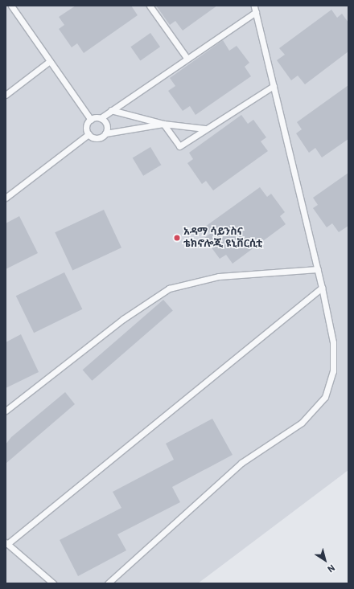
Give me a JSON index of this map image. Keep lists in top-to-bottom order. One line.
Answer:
{"places":["አዳማ ሳይንስና ቴክኖሎጂ ዩኒቨርሲቲ"],"north":"bottom right"}
